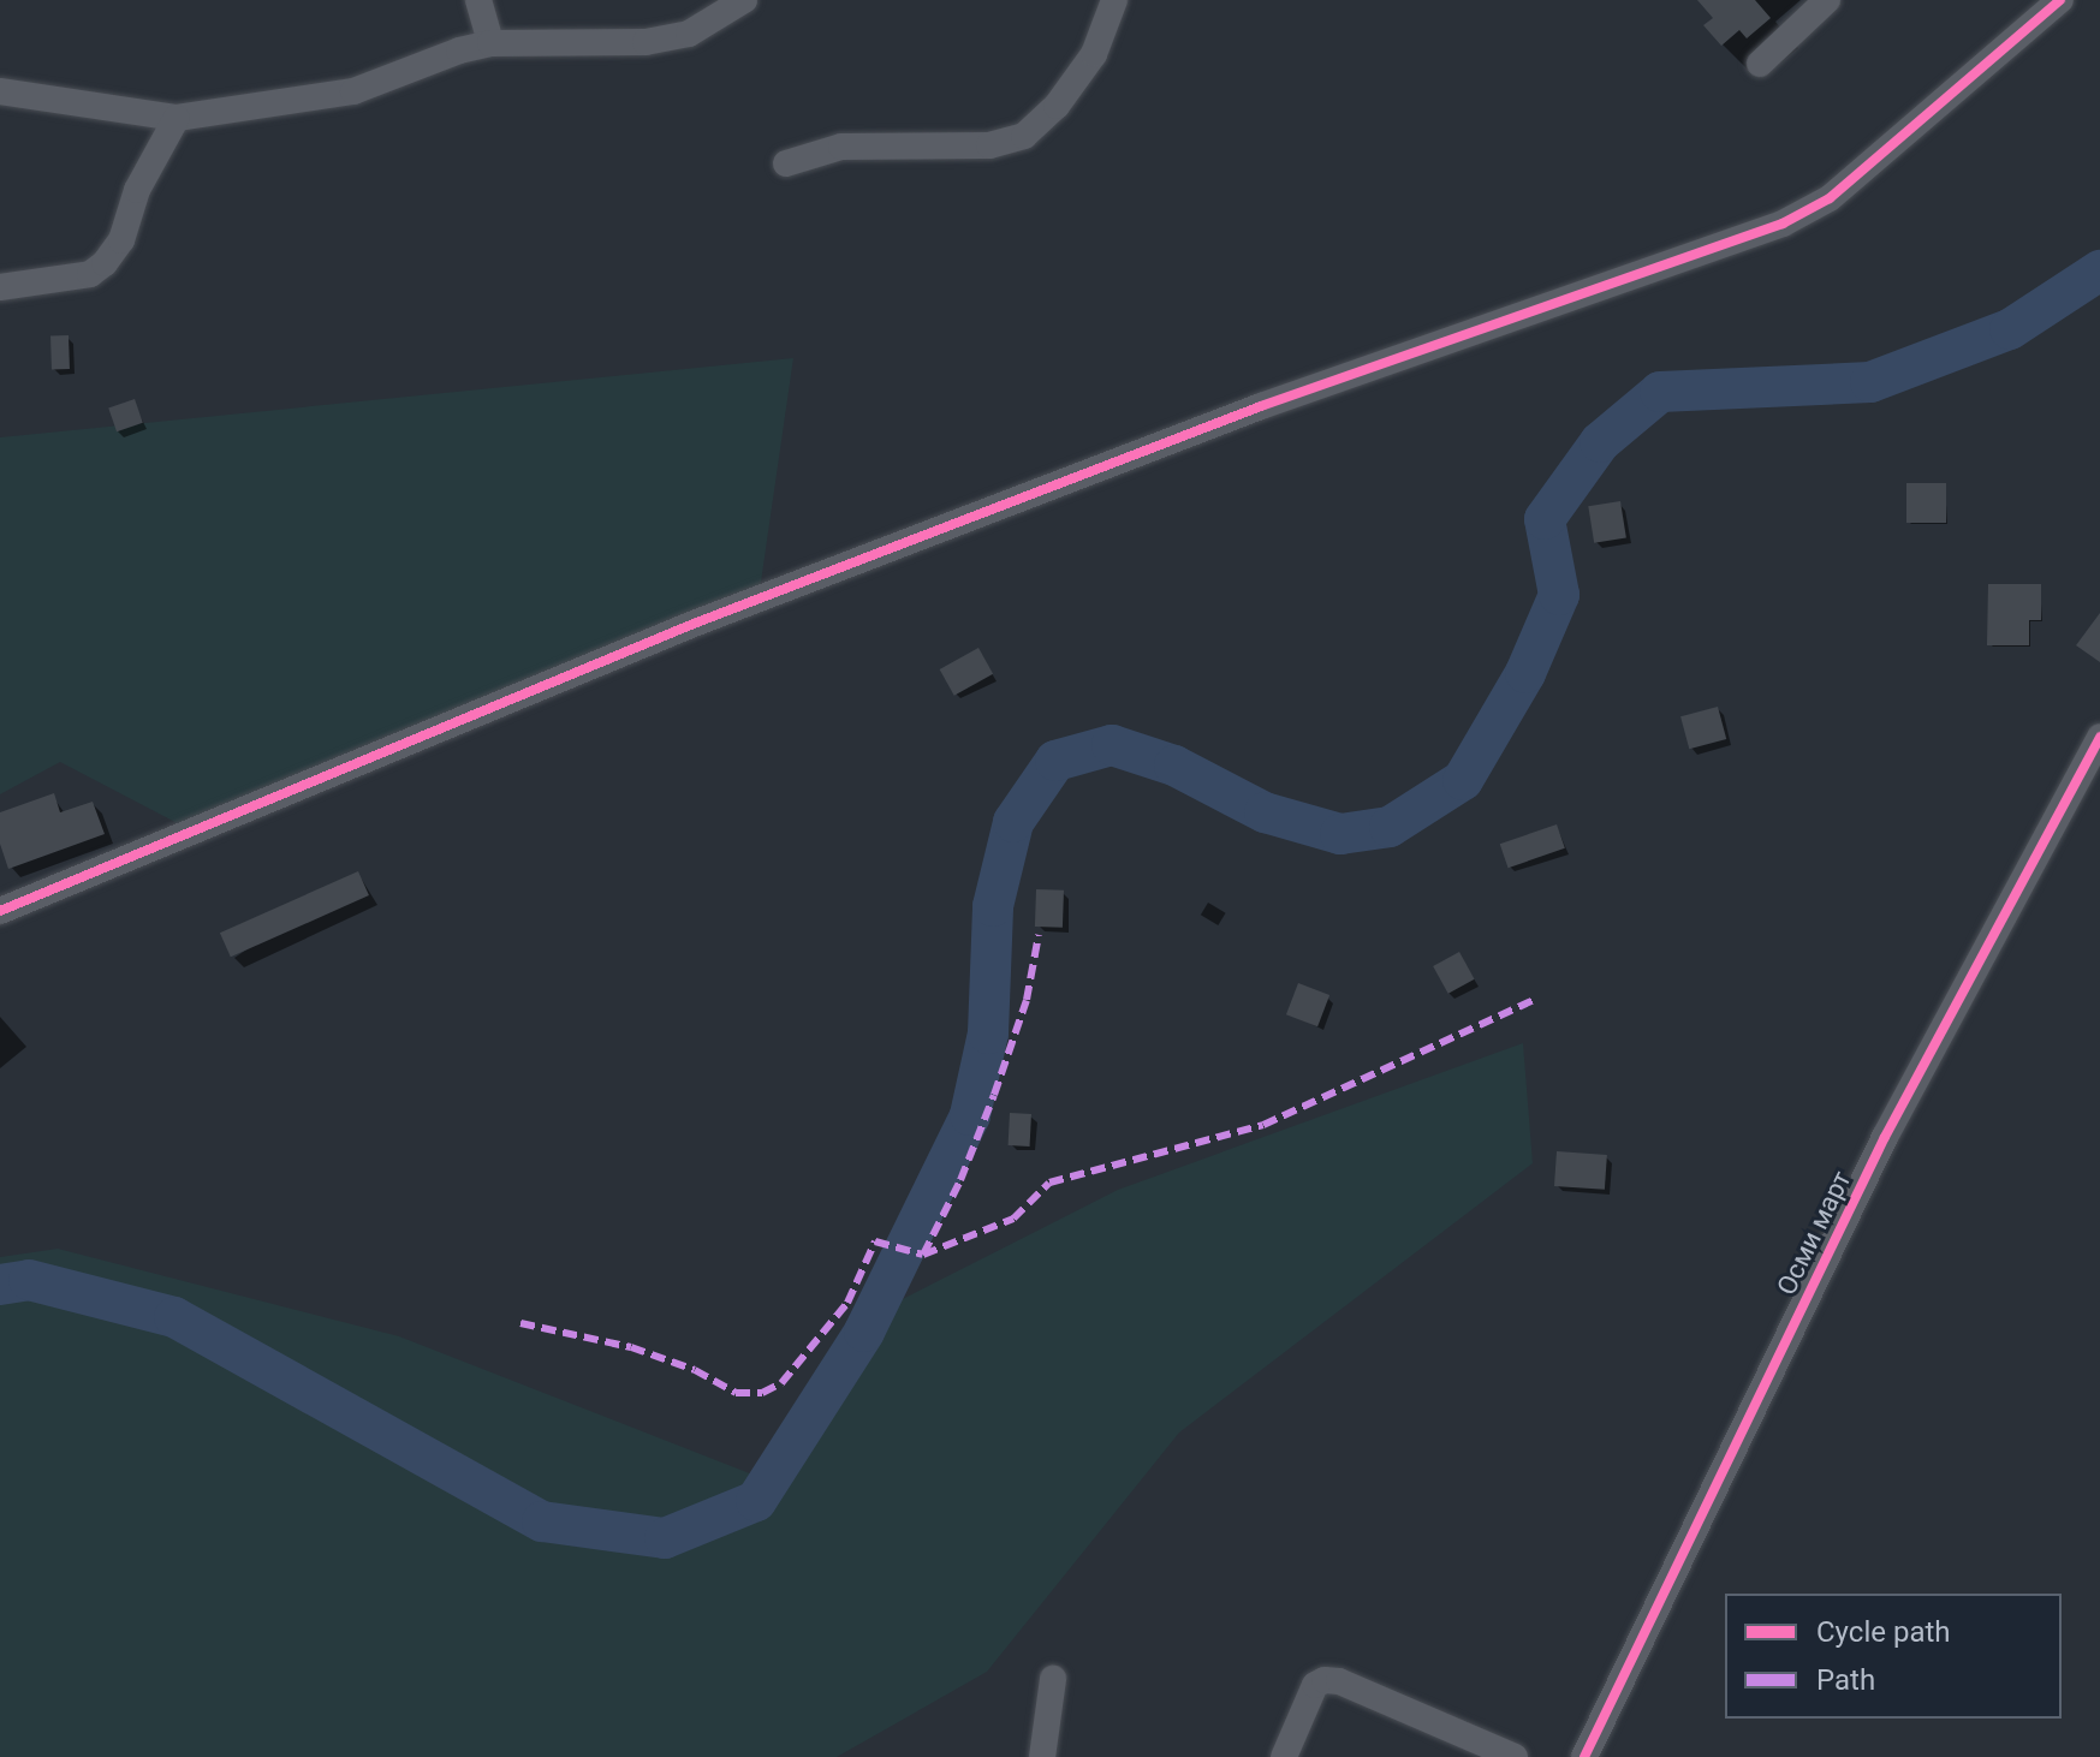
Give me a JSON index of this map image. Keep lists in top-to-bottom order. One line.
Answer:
{"streets":{"street":["Осми март"]},"legend":["Cycle path","Path"]}
